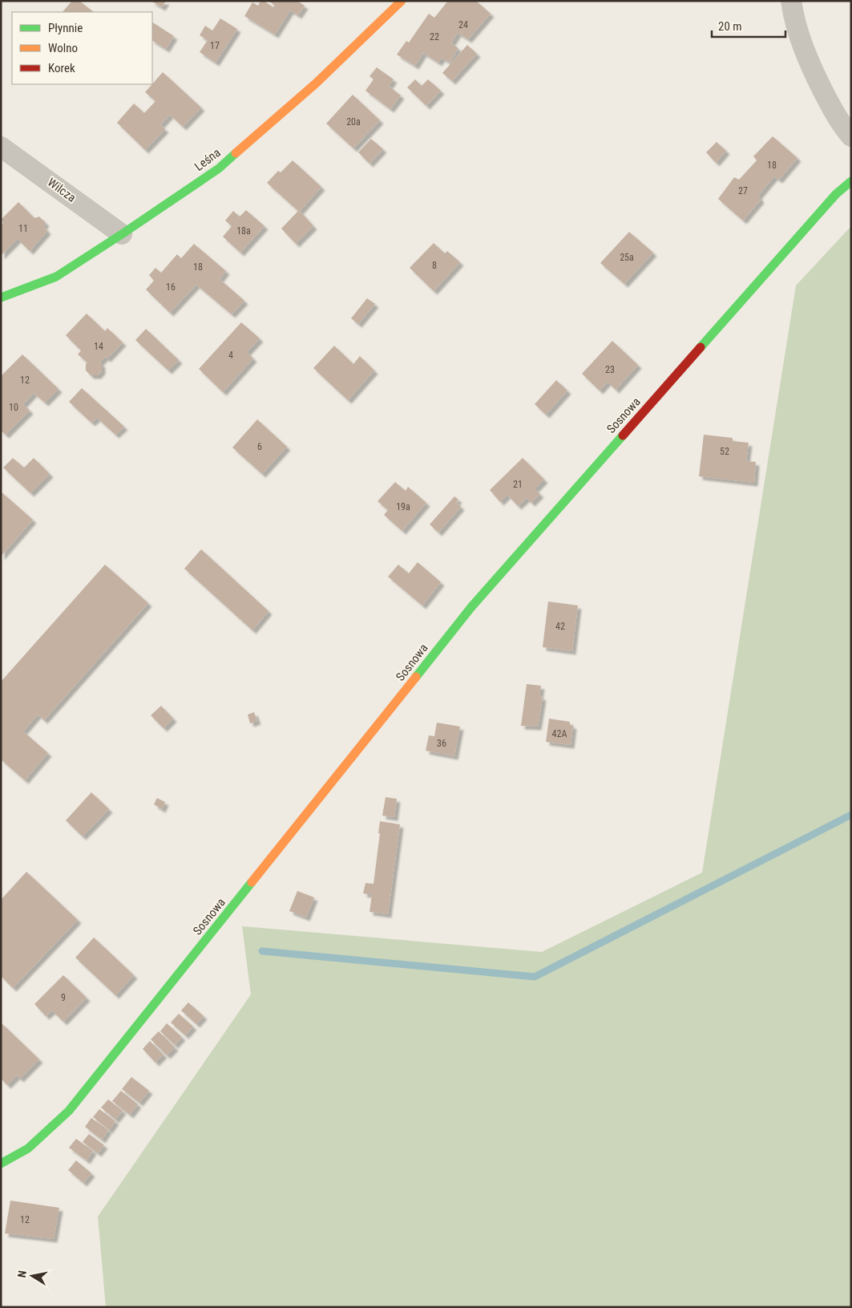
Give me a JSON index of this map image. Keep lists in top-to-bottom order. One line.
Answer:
{"streets":{"street":["Leśna","Wilcza","Sosnowa"]},"crossings":[["Leśna","Wilcza"]],"house_numbers":["24","22","17","20a","18","27","11","18a","25a","8","18","16","14","4","23","12","10","6","52","21","19a","42","42A","36","9","12"],"legend":["Płynnie","Wolno","Korek"],"scale_bar":"20 m","north":"left"}
